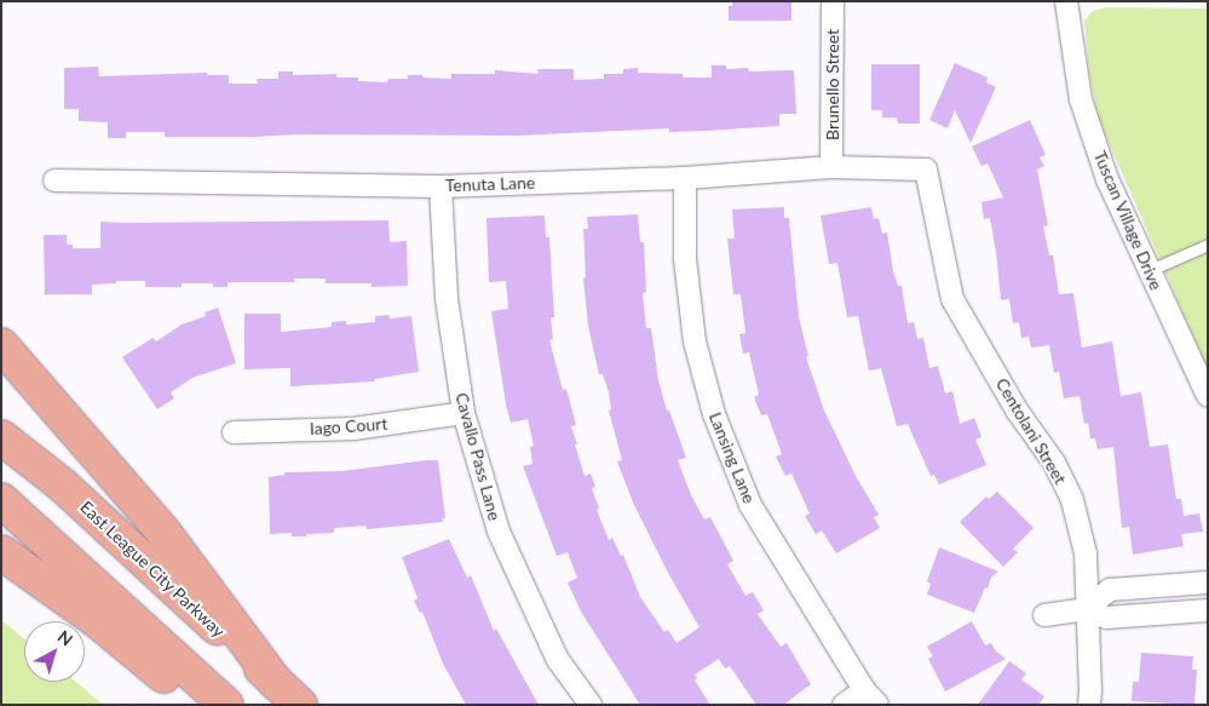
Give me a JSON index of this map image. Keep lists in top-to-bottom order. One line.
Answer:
{"streets":{"main road":["East League City Parkway"],"street":["Brunello Street","Tenuta Lane","Tuscan Village Drive","Iago Court","Centolani Street","Cavallo Pass Lane","Lansing Lane"]},"crossings":[["Brunello Street","Tenuta Lane"],["Tenuta Lane","Centolani Street"],["Tenuta Lane","Cavallo Pass Lane"],["Tenuta Lane","Lansing Lane"],["Iago Court","Cavallo Pass Lane"]],"north":"top right"}
